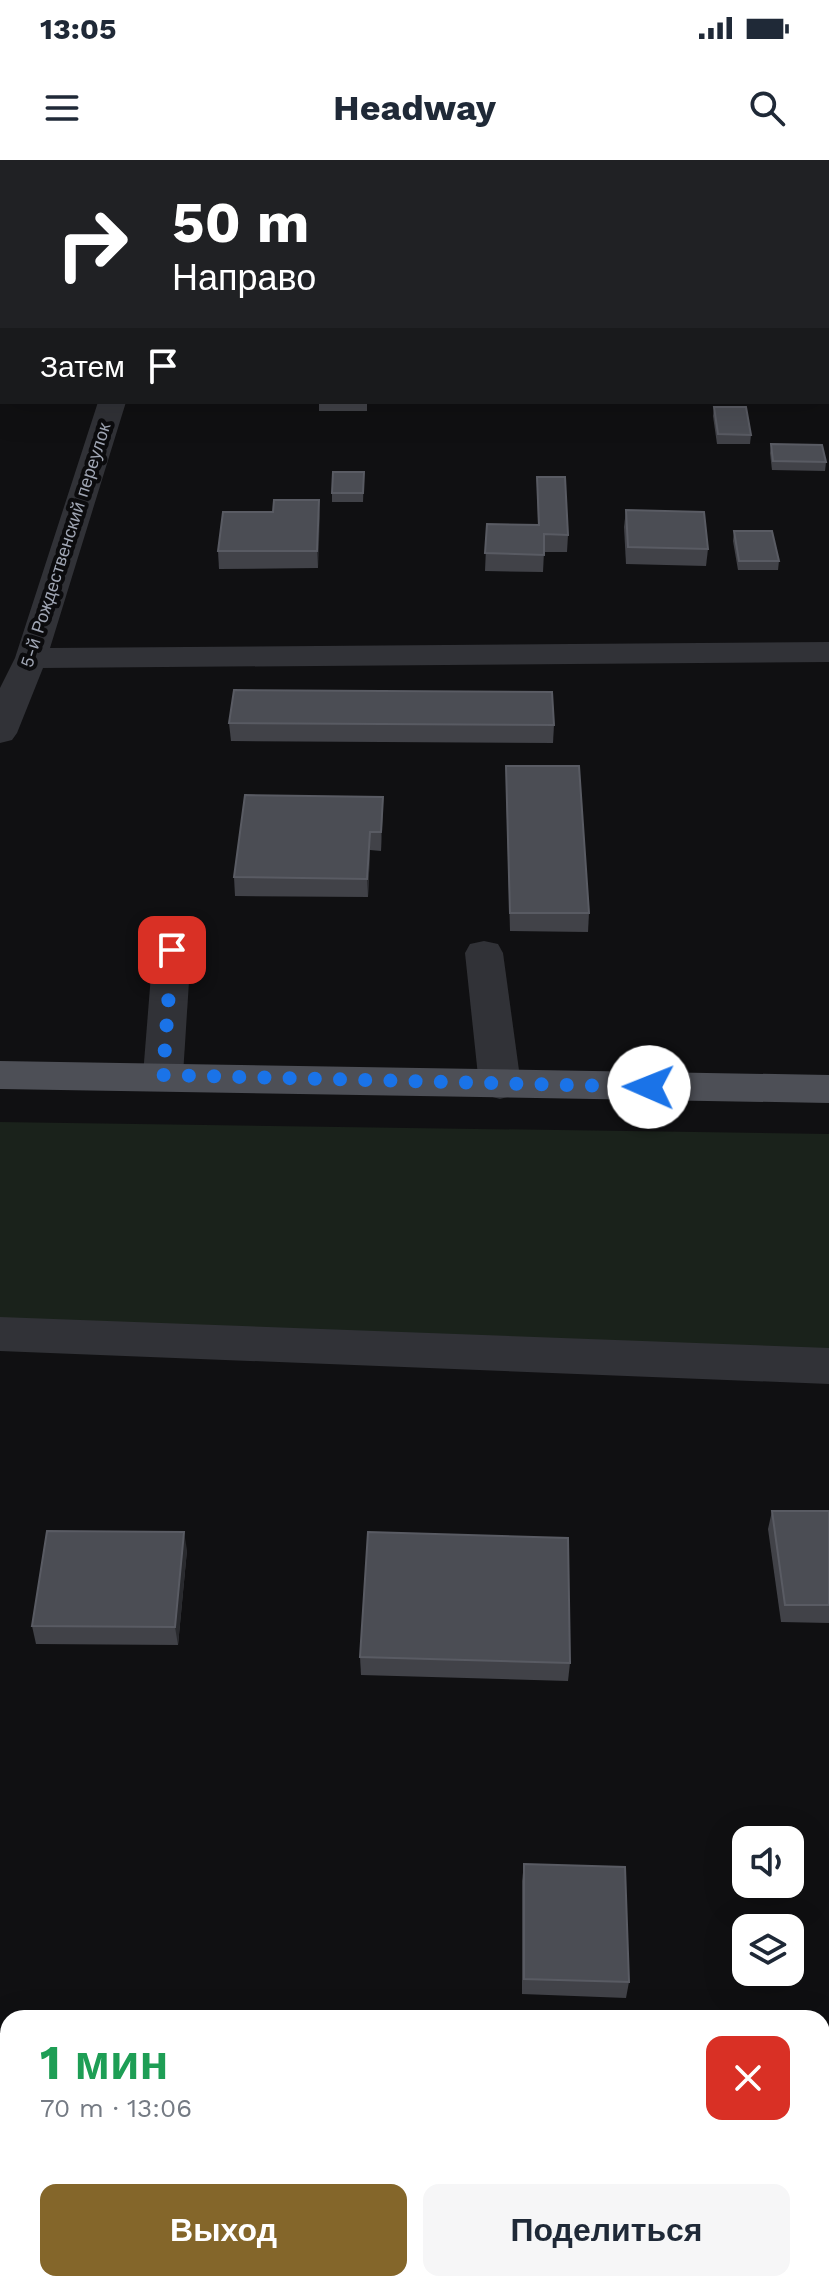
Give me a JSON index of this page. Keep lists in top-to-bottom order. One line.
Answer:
{"streets":{"street":["5-й Рождественский переулок"]},"page":{"status":"13:05","header":"Headway","turn":["50 m","Направо"],"then":"Затем","heading":["1 мин","70 m · 13:06"],"buttons":["Выход","Поделиться"]}}
